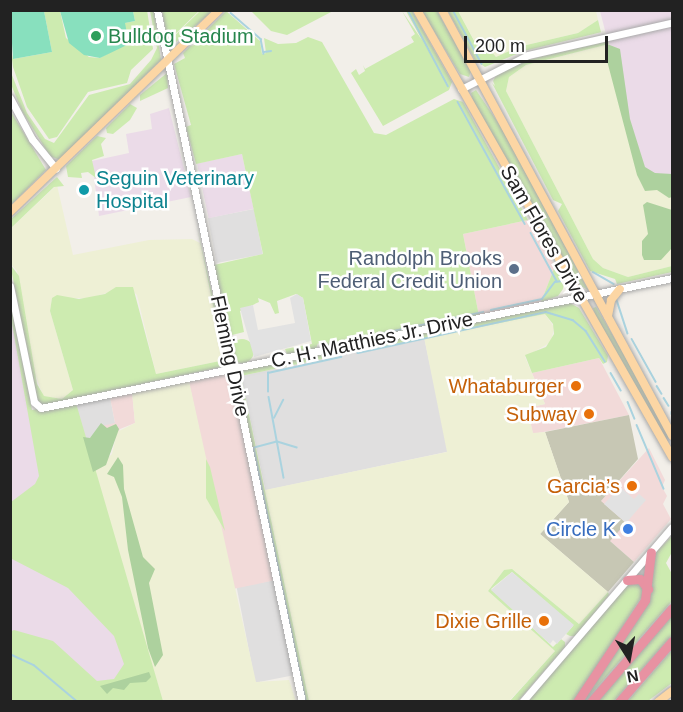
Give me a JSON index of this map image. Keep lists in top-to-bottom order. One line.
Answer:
{"streets":{"main road":["Sam Flores Drive"],"street":["C. H. Matthies Jr. Drive","Fleming Drive"]},"crossings":[["Sam Flores Drive","C. H. Matthies Jr. Drive"],["C. H. Matthies Jr. Drive","Fleming Drive"]],"places":["Bulldog Stadium","Seguin Veterinary Hospital","Randolph Brooks Federal Credit Union","Whataburger","Subway","Garcia’s","Circle K","Dixie Grille"],"scale_bar":"200 m","north":"bottom"}
